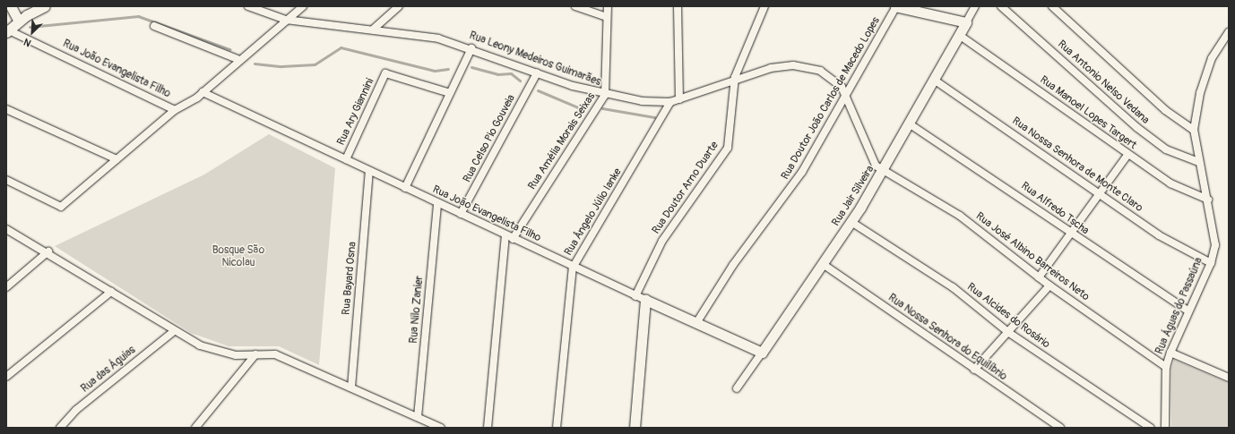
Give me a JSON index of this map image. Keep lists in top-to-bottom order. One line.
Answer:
{"streets":{"street":["Rua Leony Medeiros Guimarães","Rua João Evangelista Filho","Rua Antonio Nelso Vedana","Rua Doutor João Carlos de Macedo Lopes","Rua Ary Giannini","Rua Manoel Lopes Targert","Rua Celso Pio Gouveia","Rua Amélia Morais Seixas","Rua Nossa Senhora de Monte Claro","Rua Doutor Arno Duarte","Rua Jair Silveira","Rua Alfredo Tscha","Rua Ângelo Júlio Ianke","Rua José Albino Barreiros Neto","Rua Bayard Osna","Rua Águas do Passaúna","Rua Nilo Zanier","Rua Alcides do Rosário","Rua Nossa Senhora do Equilíbrio","Rua das Águias"]},"crossings":[["Rua Leony Medeiros Guimarães","Rua Doutor João Carlos de Macedo Lopes"],["Rua Leony Medeiros Guimarães","Rua Celso Pio Gouveia"],["Rua Leony Medeiros Guimarães","Rua Amélia Morais Seixas"],["Rua Leony Medeiros Guimarães","Rua Doutor Arno Duarte"],["Rua Leony Medeiros Guimarães","Rua Jair Silveira"],["Rua Leony Medeiros Guimarães","Rua Ângelo Júlio Ianke"],["Rua Leony Medeiros Guimarães","Rua José Albino Barreiros Neto"],["Rua João Evangelista Filho","Rua Doutor João Carlos de Macedo Lopes"],["Rua João Evangelista Filho","Rua Ary Giannini"],["Rua João Evangelista Filho","Rua Celso Pio Gouveia"],["Rua João Evangelista Filho","Rua Amélia Morais Seixas"],["Rua João Evangelista Filho","Rua Doutor Arno Duarte"],["Rua João Evangelista Filho","Rua Jair Silveira"],["Rua João Evangelista Filho","Rua Ângelo Júlio Ianke"],["Rua João Evangelista Filho","Rua Bayard Osna"],["Rua João Evangelista Filho","Rua Nilo Zanier"],["Rua Antonio Nelso Vedana","Rua Águas do Passaúna"],["Rua Manoel Lopes Targert","Rua Jair Silveira"],["Rua Manoel Lopes Targert","Rua Águas do Passaúna"],["Rua Nossa Senhora de Monte Claro","Rua Jair Silveira"],["Rua Nossa Senhora de Monte Claro","Rua Águas do Passaúna"],["Rua Jair Silveira","Rua Alfredo Tscha"],["Rua Jair Silveira","Rua José Albino Barreiros Neto"],["Rua Jair Silveira","Rua Alcides do Rosário"],["Rua Jair Silveira","Rua Nossa Senhora do Equilíbrio"],["Rua Alfredo Tscha","Rua Águas do Passaúna"],["Rua José Albino Barreiros Neto","Rua Águas do Passaúna"]],"parks":["Bosque São Nicolau"],"north":"bottom left"}
